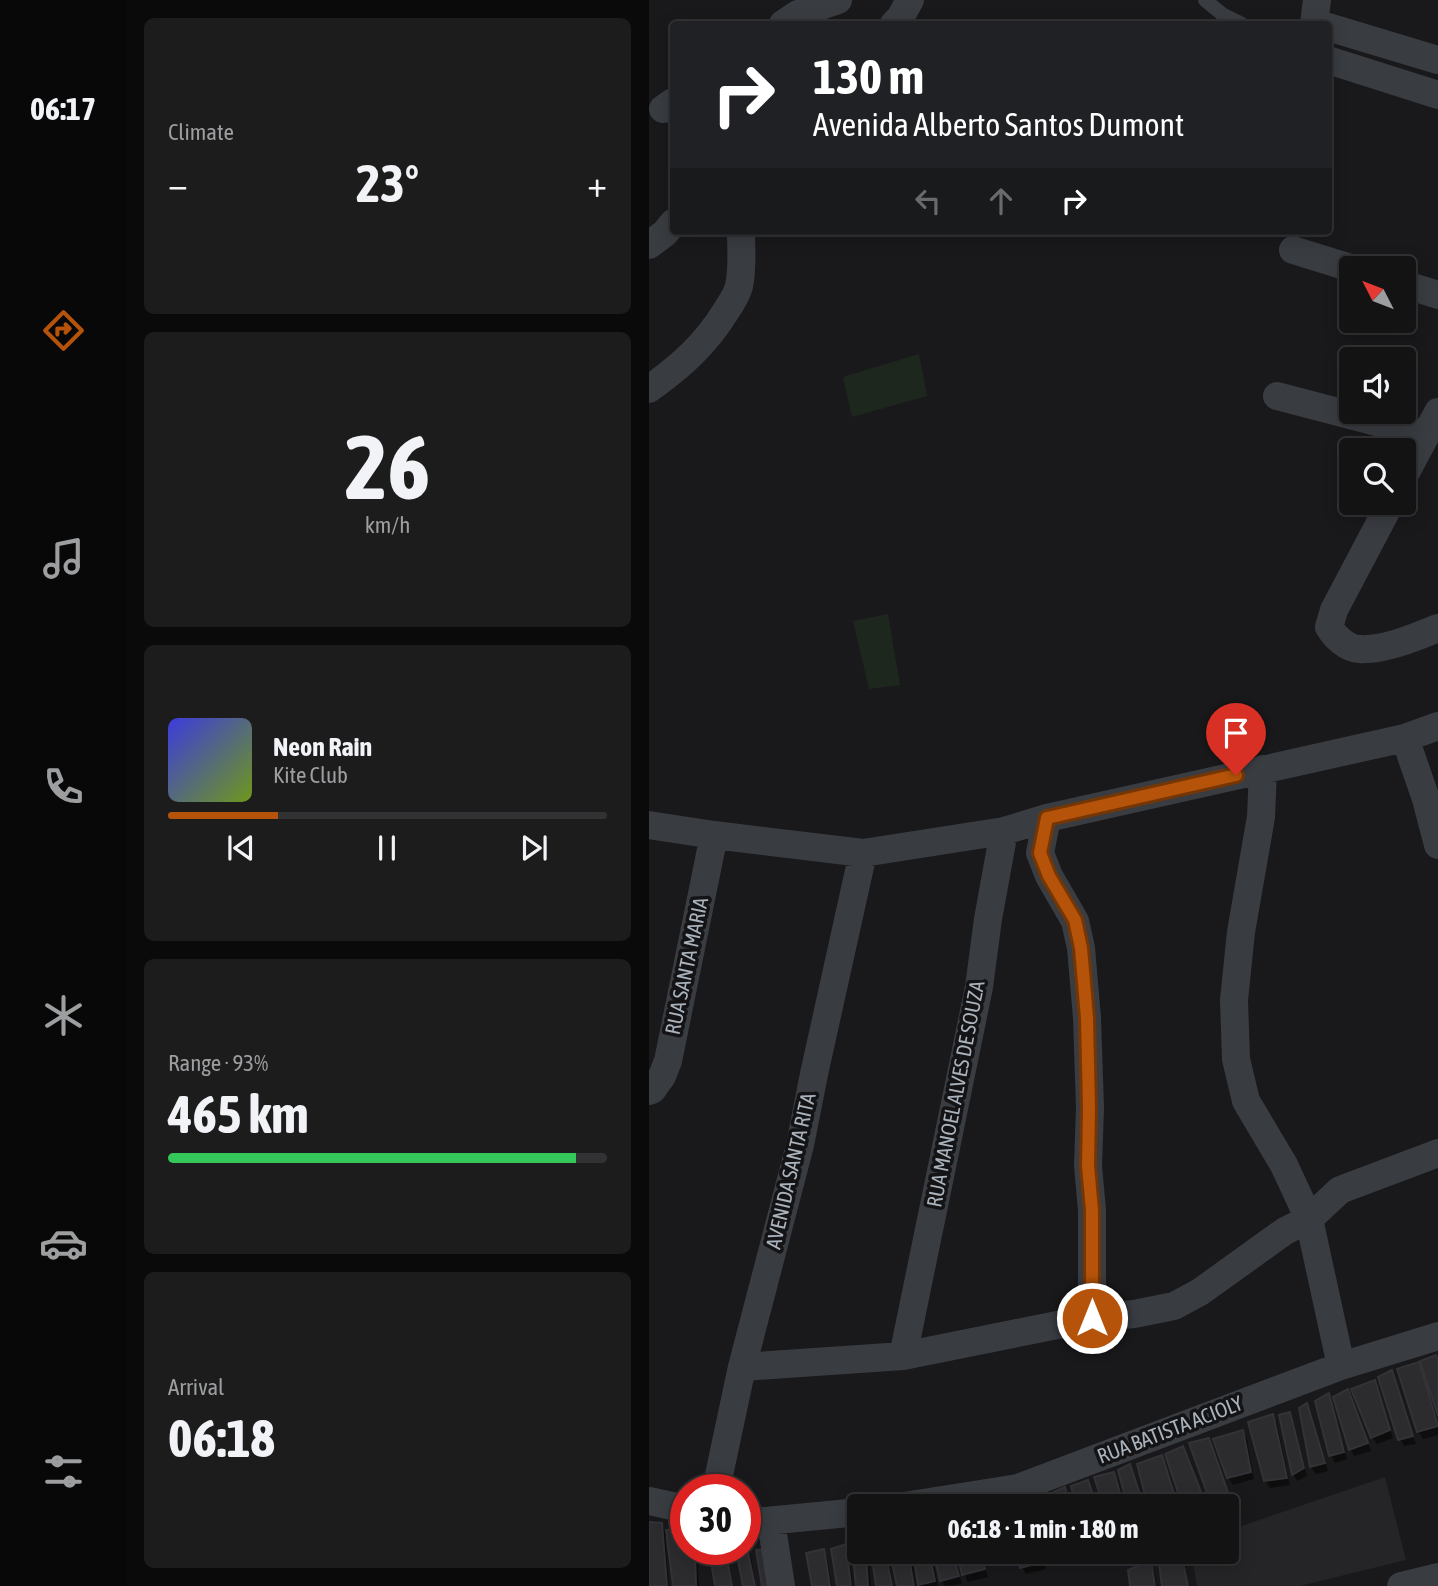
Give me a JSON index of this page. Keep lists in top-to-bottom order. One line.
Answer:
{"streets":{"street":["RUA SANTA MARIA","RUA MANOEL ALVES DE SOUZA","AVENIDA SANTA RITA","RUA BATISTA ACIOLY"]},"north":"top left","page":{"tabs":"06:17","tile":["Climate",["26","km/h"],["Range · 93%","465 km"],["Arrival","06:18"]],"turn":["130 m","Avenida Alberto Santos Dumont"],"heat":["−","23°","+"],"song":["Neon Rain","Kite Club"],"limit":"30","trip":"06:18 · 1 min · 180 m"}}
